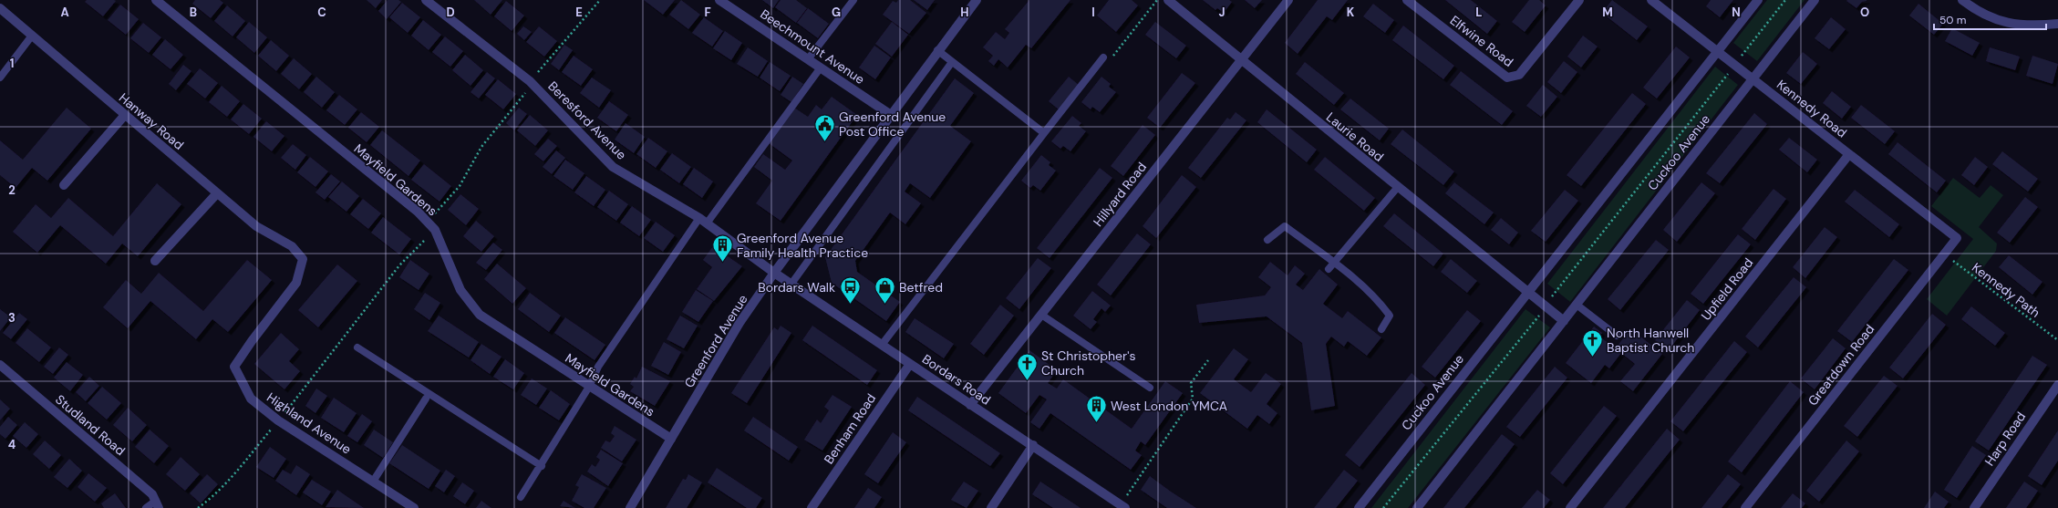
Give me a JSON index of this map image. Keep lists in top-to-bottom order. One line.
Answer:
{"streets":{"street":["Elfwine Road","Beechmount Avenue","Kennedy Road","Beresford Avenue","Hanway Road","Laurie Road","Cuckoo Avenue","Mayfield Gardens","Hillyard Road","Upfield Road","Greenford Avenue","Greatdown Road","Bordars Road","Highland Avenue","Studland Road","Benham Road","Harp Road"],"path":["Kennedy Path"]},"crossings":[["Beechmount Avenue","Greenford Avenue"],["Kennedy Road","Cuckoo Avenue"],["Kennedy Road","Upfield Road"],["Kennedy Road","Greatdown Road"],["Beresford Avenue","Greenford Avenue"],["Beresford Avenue","Bordars Road"],["Hanway Road","Highland Avenue"],["Laurie Road","Cuckoo Avenue"],["Laurie Road","Hillyard Road"],["Mayfield Gardens","Greenford Avenue"],["Hillyard Road","Bordars Road"],["Kennedy Path","Greatdown Road"],["Greenford Avenue","Bordars Road"],["Bordars Road","Benham Road"]],"places":{"public building":["Greenford Avenue Post Office"],"building":["Greenford Avenue Family Health Practice","West London YMCA"],"bus stop":["Bordars Walk"],"shop":["Betfred"],"church":["North Hanwell Baptist Church","St Christopher's Church"]},"scale_bar":"50 m","grid":{"columns":["A","B","C","D","E","F","G","H","I","J","K","L","M","N","O"],"rows":["1","2","3","4"]}}
